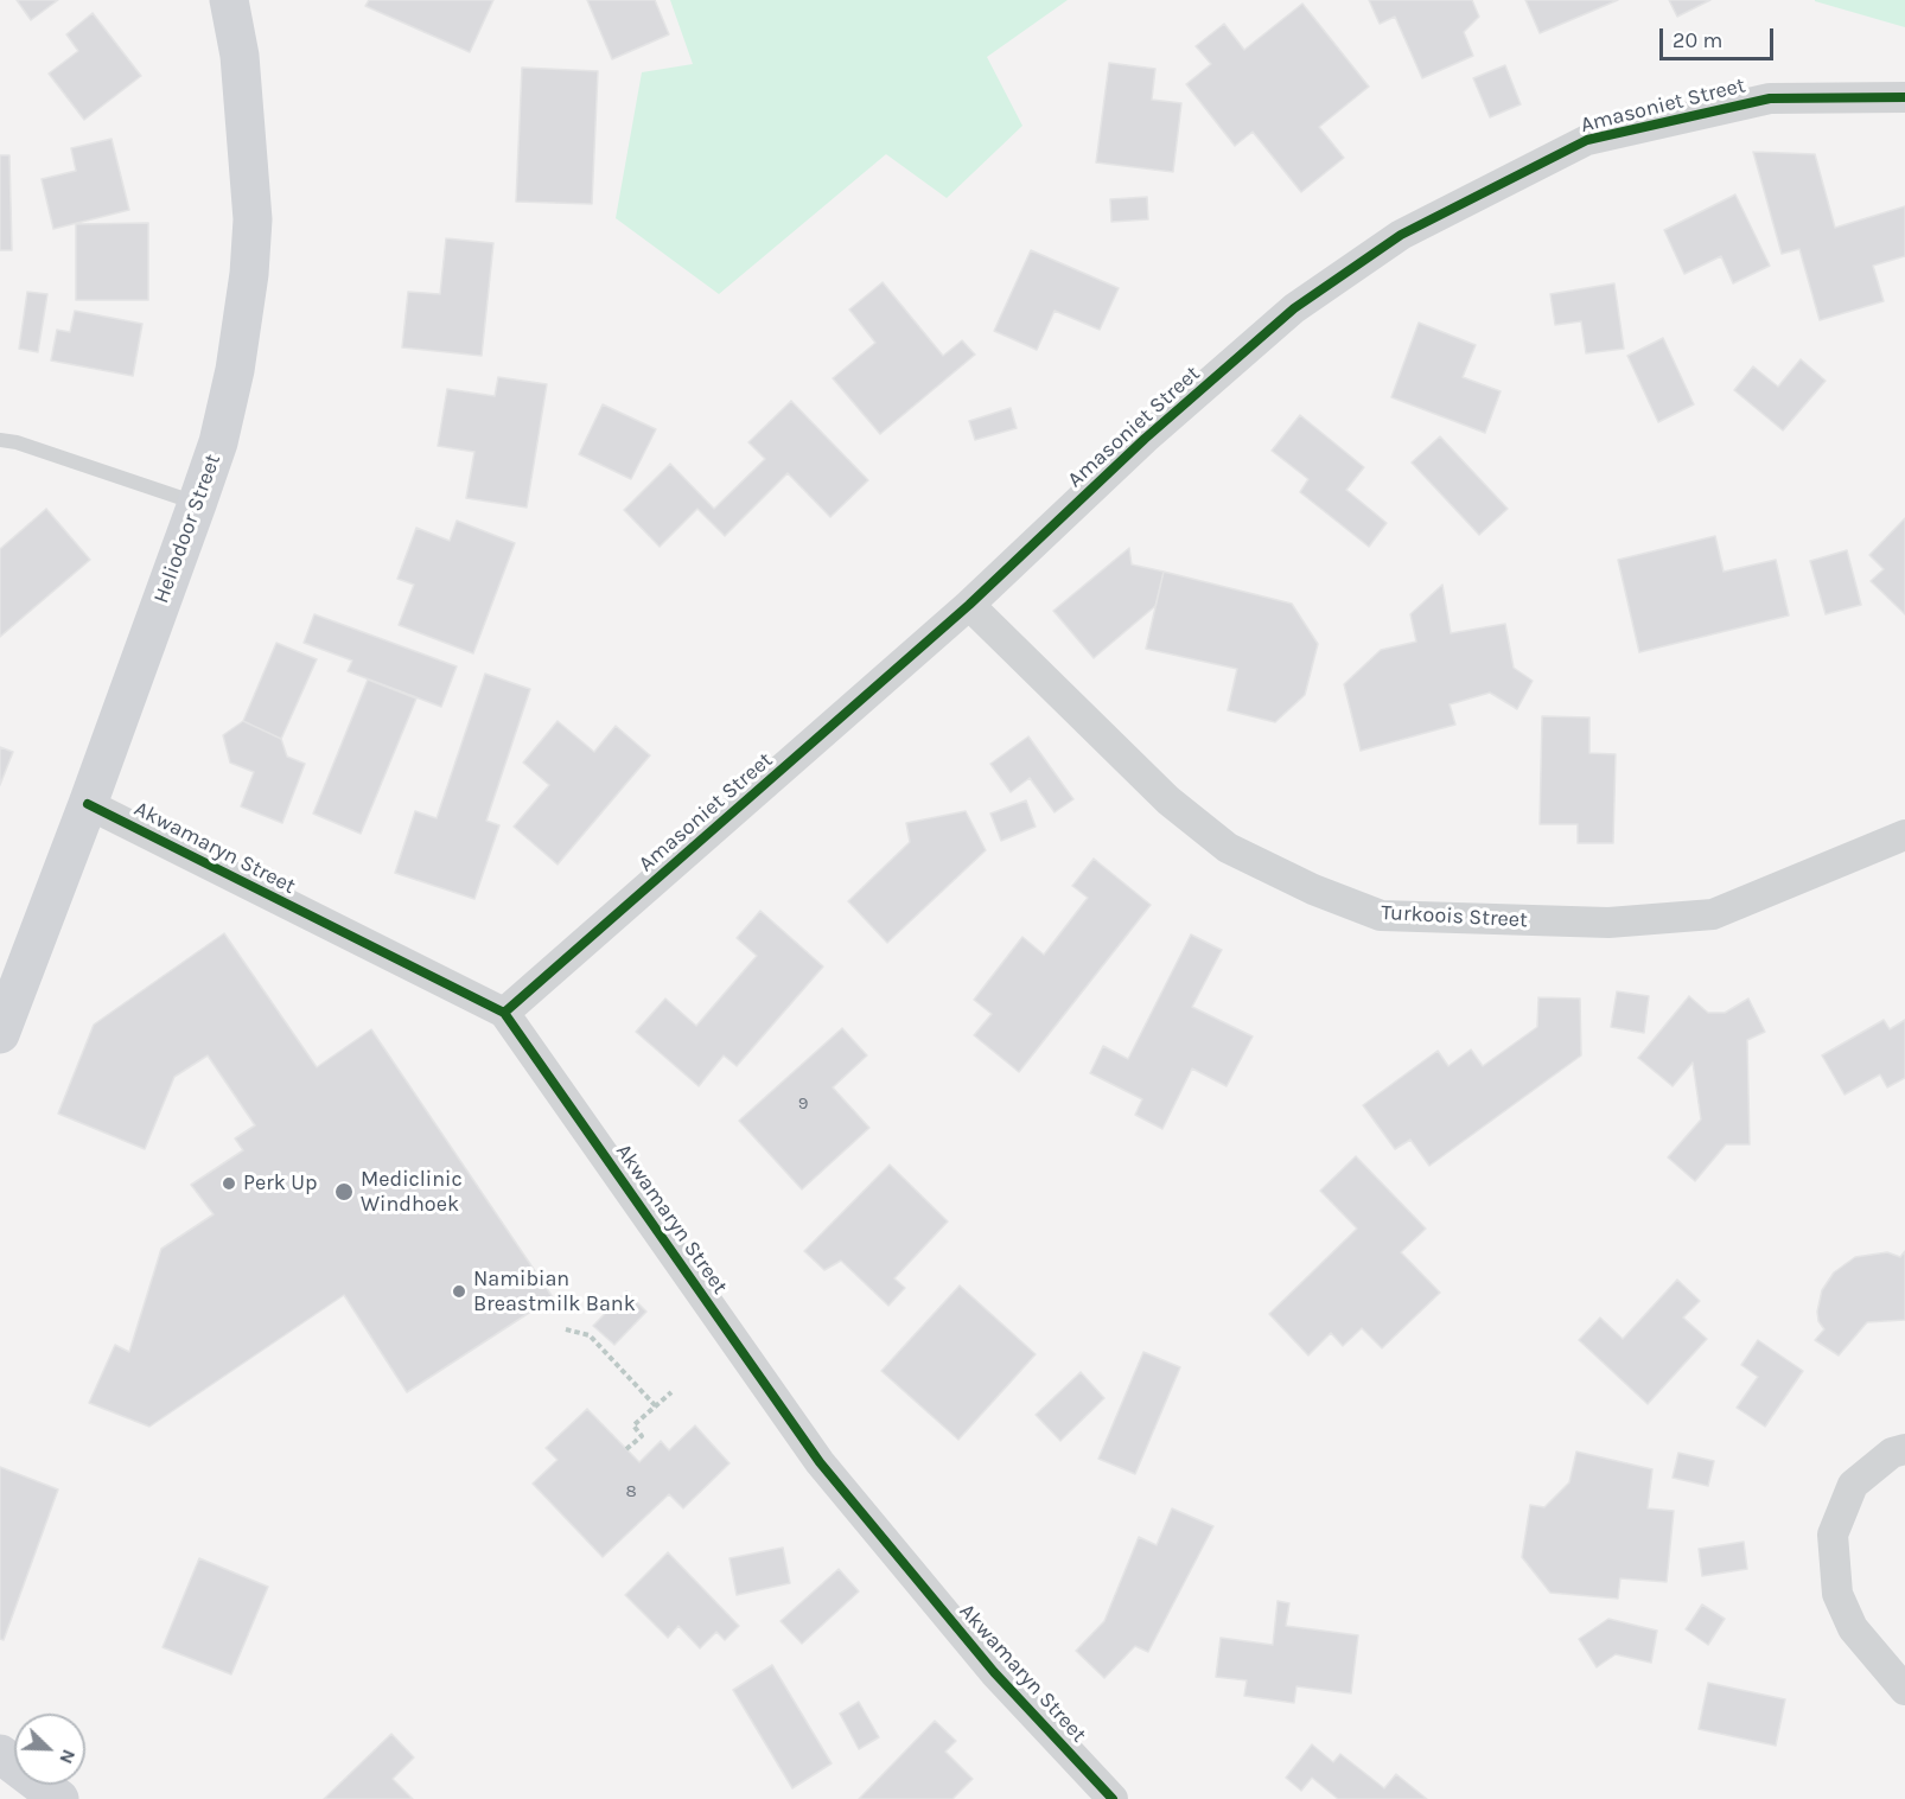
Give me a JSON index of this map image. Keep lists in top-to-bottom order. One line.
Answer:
{"streets":{"street":["Amasoniet Street","Heliodoor Street","Akwamaryn Street","Turkoois Street"]},"crossings":[["Amasoniet Street","Akwamaryn Street"],["Amasoniet Street","Turkoois Street"],["Heliodoor Street","Akwamaryn Street"]],"places":["Perk Up","Mediclinic Windhoek","Namibian Breastmilk Bank"],"house_numbers":["9","8"],"scale_bar":"20 m","north":"bottom right"}
